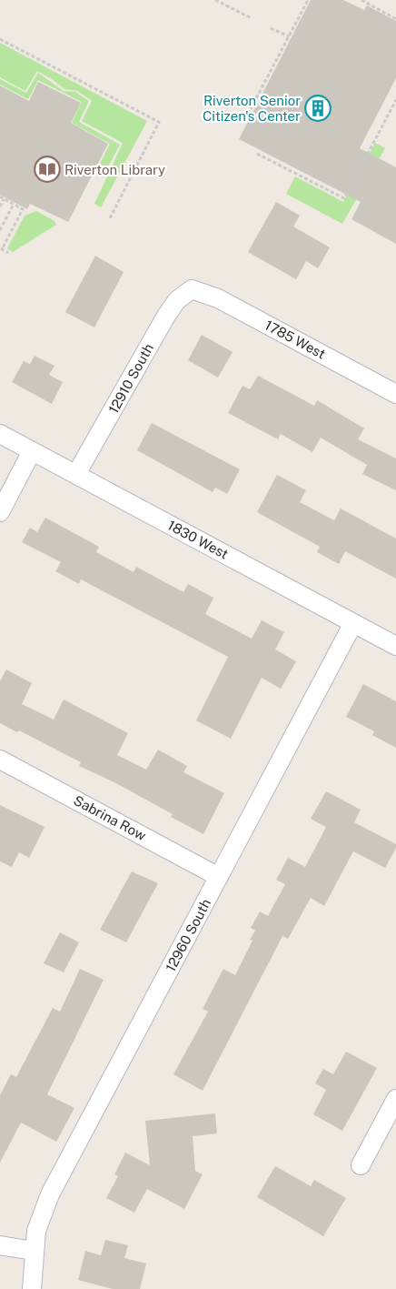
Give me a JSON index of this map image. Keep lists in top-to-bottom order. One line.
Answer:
{"streets":{"street":["1785 West","12910 South","1830 West","Sabrina Row","12960 South"]},"crossings":[["1785 West","12910 South"],["12910 South","1830 West"],["1830 West","12960 South"],["Sabrina Row","12960 South"]],"places":{"building":["Riverton Senior Citizen's Center"],"library":["Riverton Library"]}}
